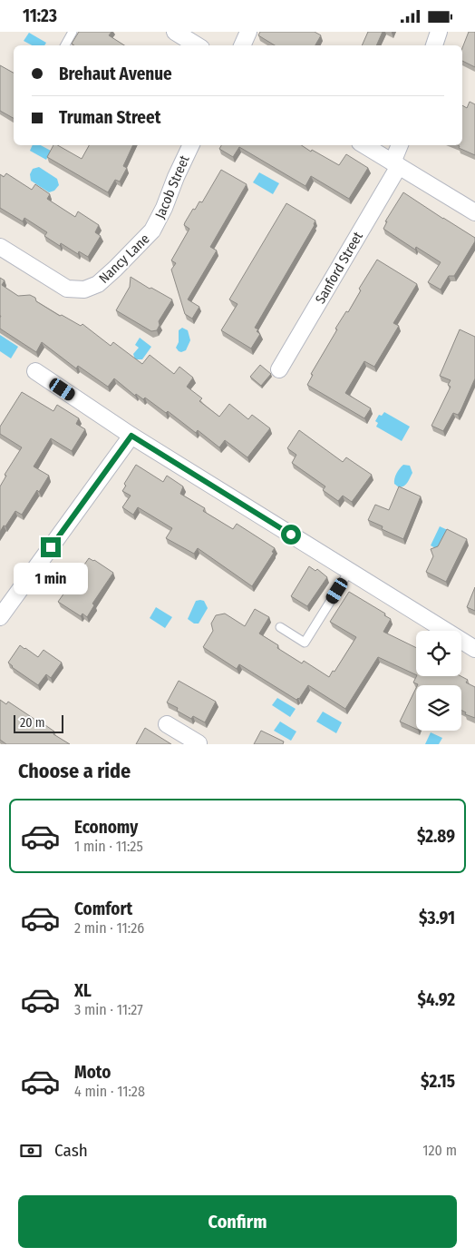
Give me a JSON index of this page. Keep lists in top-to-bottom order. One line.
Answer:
{"streets":{"street":["Jacob Street","Nancy Lane","Sanford Street"]},"crossings":[["Jacob Street","Nancy Lane"]],"scale_bar":"20 m","page":{"status":"11:23","banner":["Brehaut Avenue","Truman Street"],"bubble":"1 min","scale":"20 m","heading":"Choose a ride","list":[{"name":"Economy","note":"1 min · 11:25","value":"$2.89"},{"name":"Comfort","note":"2 min · 11:26","value":"$3.91"},{"name":"XL","note":"3 min · 11:27","value":"$4.92"},{"name":"Moto","note":"4 min · 11:28","value":"$2.15"}],"pay":["Cash","120 m"],"buttons":"Confirm"}}
